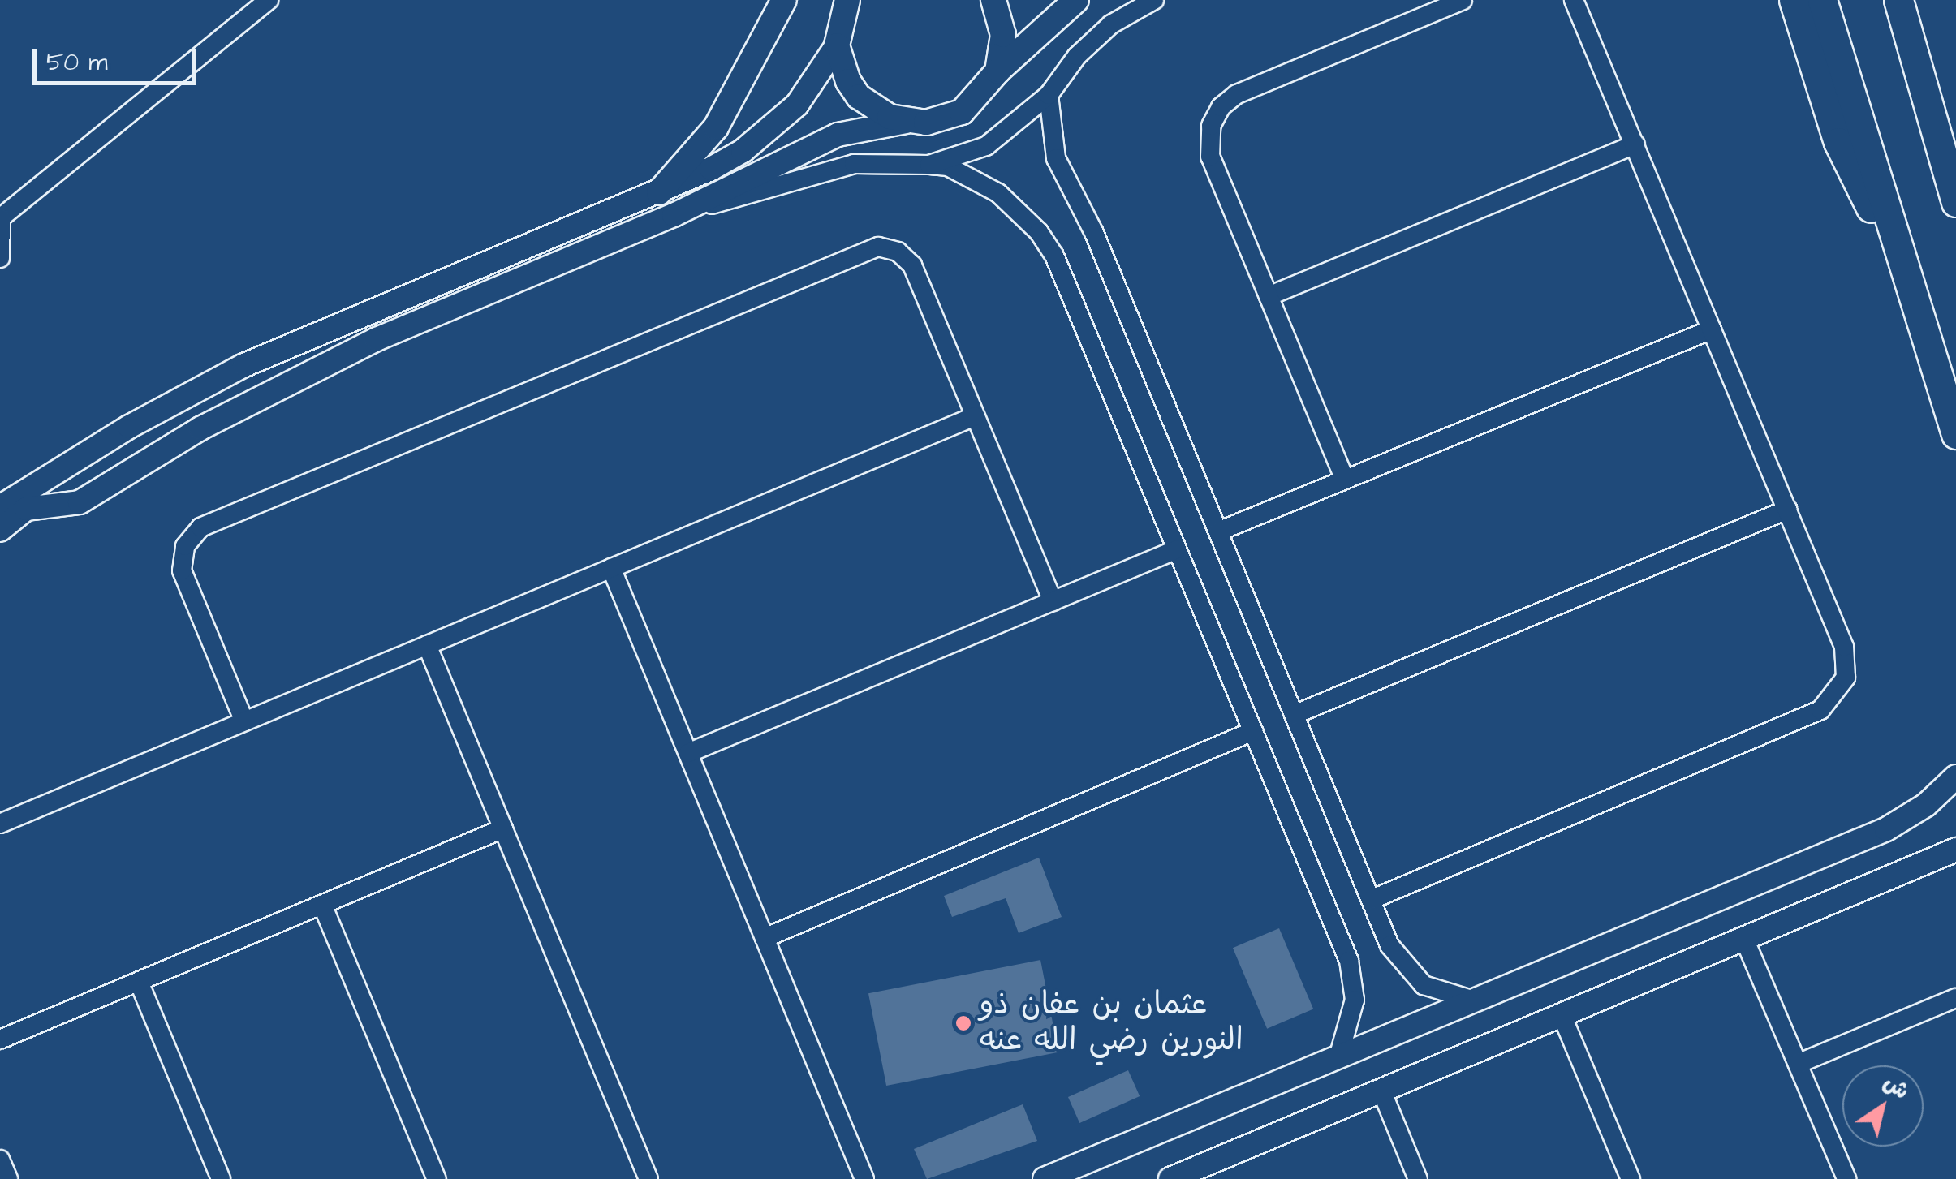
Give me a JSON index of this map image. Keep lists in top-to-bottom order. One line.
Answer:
{"places":["عثمان بن عفان ذو النورين رضي الله عنه"],"scale_bar":"50 m","north":"top right"}
